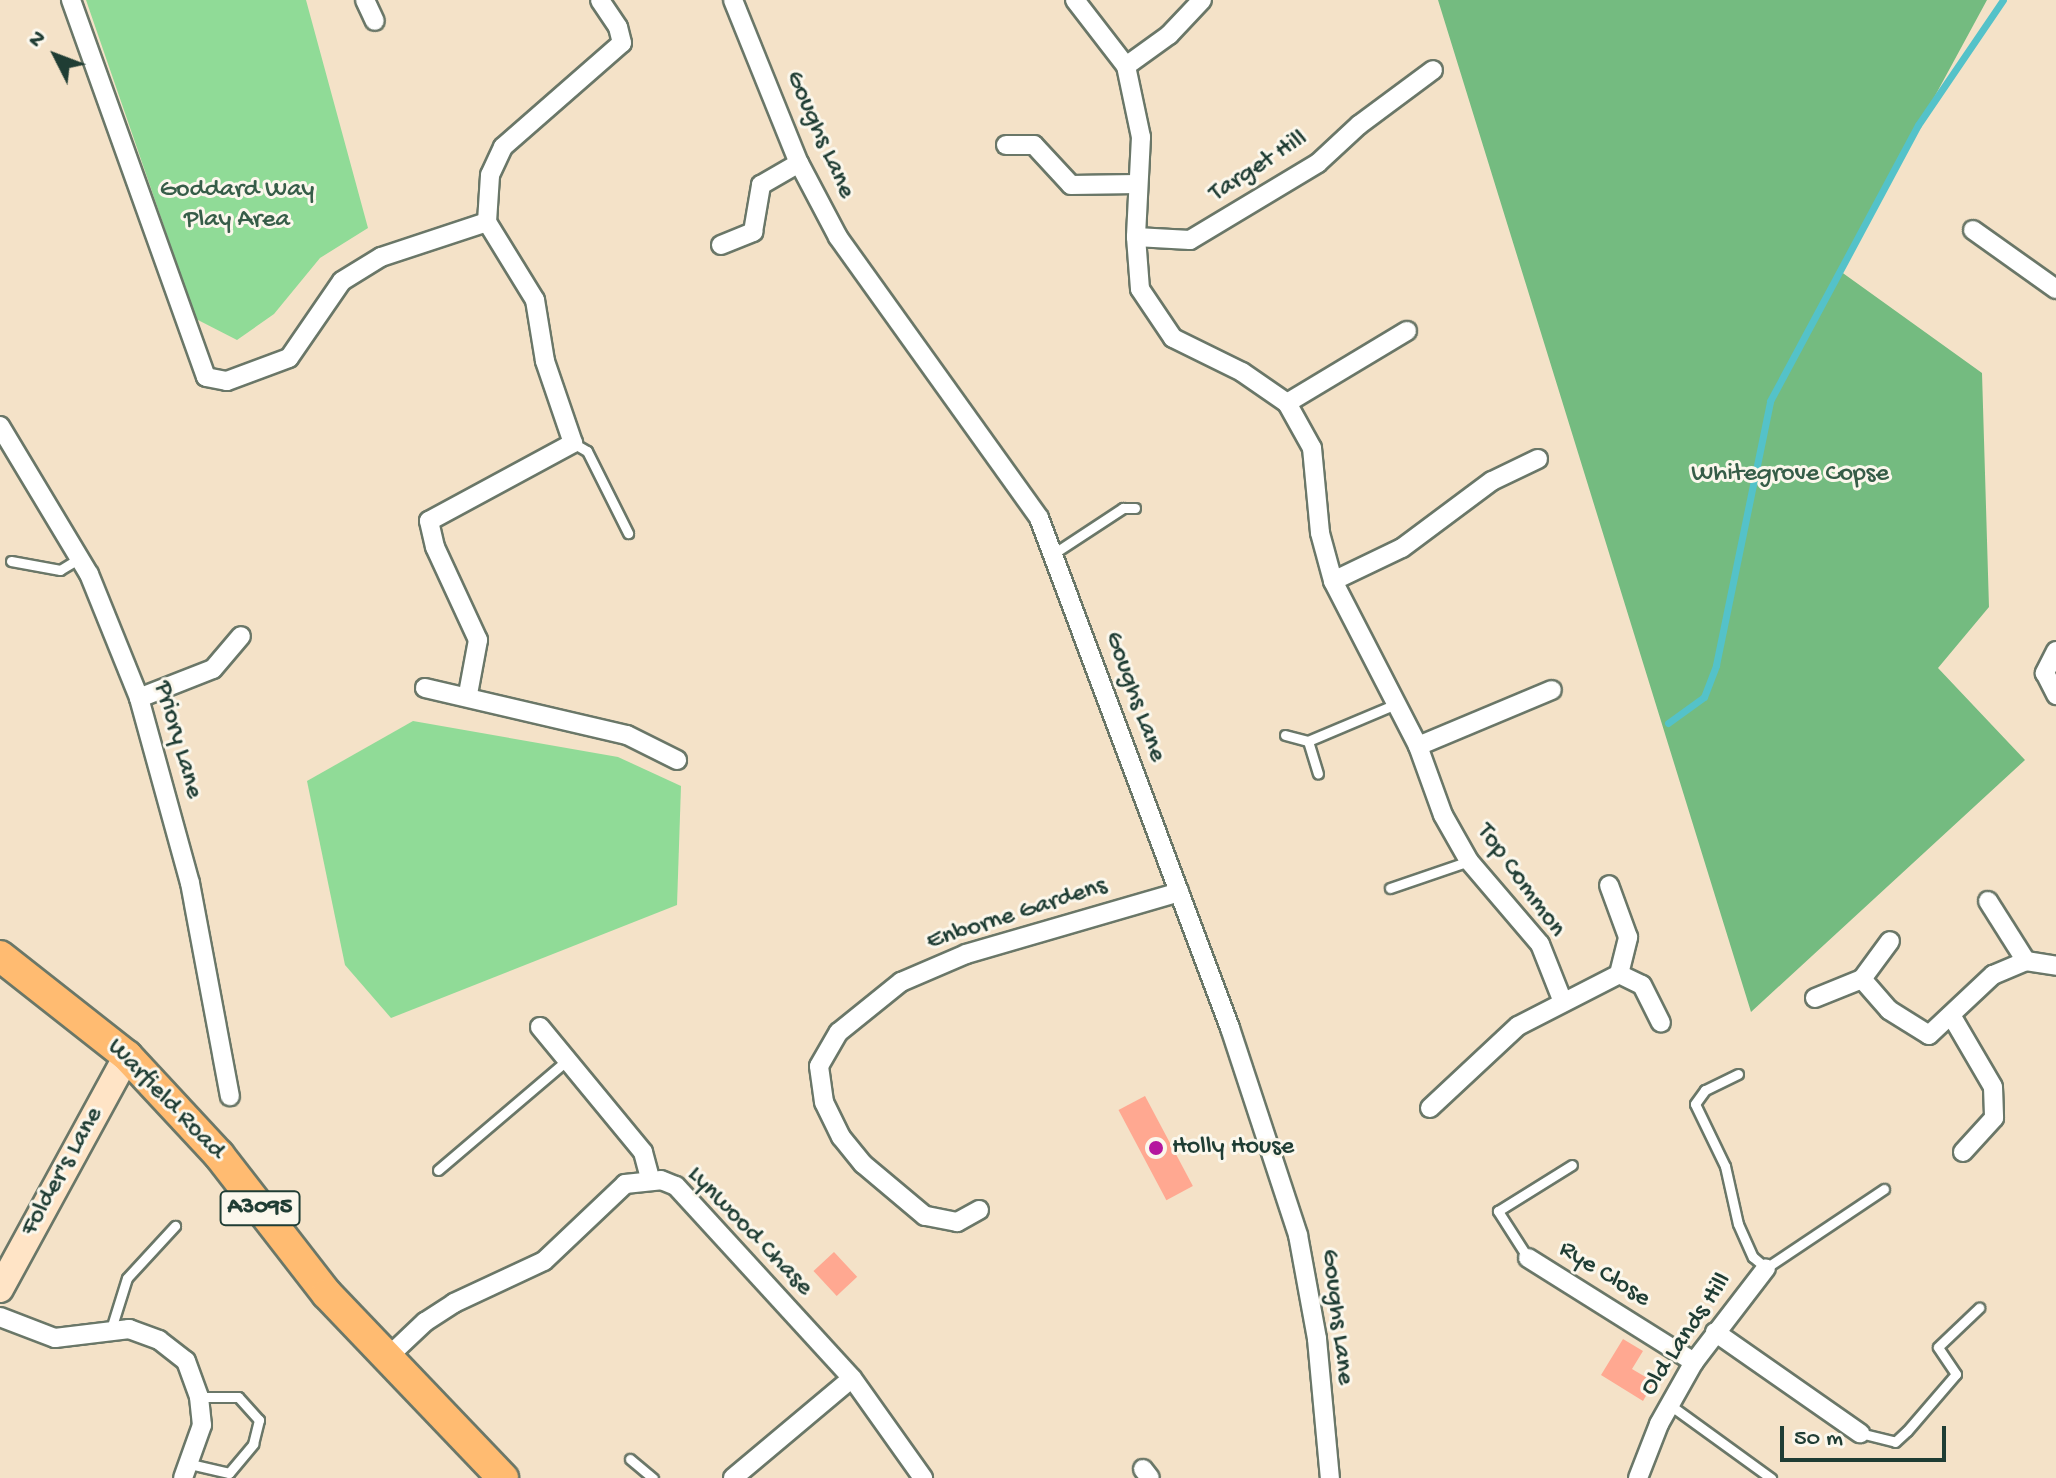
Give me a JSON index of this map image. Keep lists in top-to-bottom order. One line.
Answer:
{"streets":{"main road":["Warfield Road","A3095"],"street":["Goughs Lane","Target Hill","Priory Lane","Top Common","Enborne Gardens","Folder's Lane","Lynwood Chase","Rye Close","Old Lands Hill"]},"crossings":[["Goughs Lane","Enborne Gardens"],["Target Hill","Top Common"],["Warfield Road","Folder's Lane"],["Rye Close","Old Lands Hill"]],"parks":["Goddard Way Play Area","Whitegrove Copse"],"places":["Holly House"],"scale_bar":"50 m","north":"top left"}
